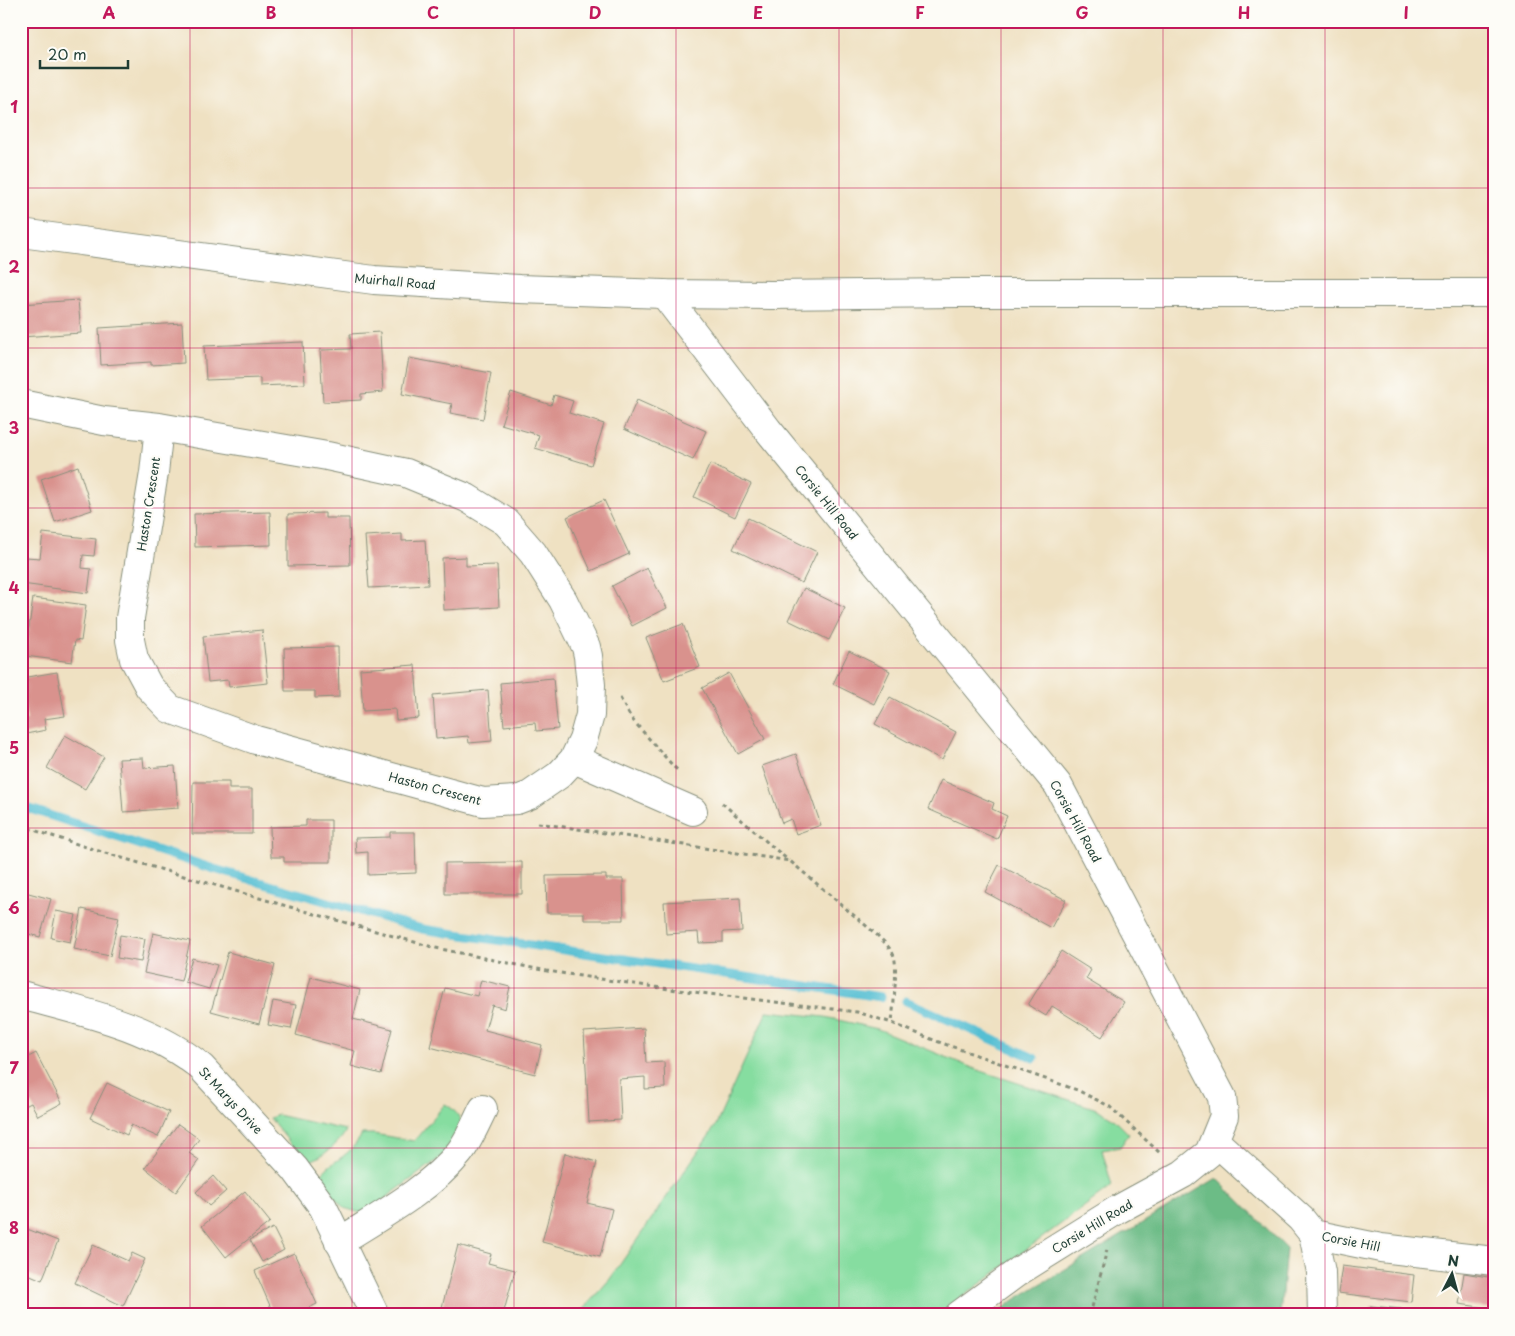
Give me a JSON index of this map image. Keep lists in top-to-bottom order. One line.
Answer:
{"streets":{"street":["Muirhall Road","Corsie Hill Road","Haston Crescent","St Marys Drive","Corsie Hill"]},"crossings":[["Muirhall Road","Corsie Hill Road"],["Corsie Hill Road","Corsie Hill"]],"scale_bar":"20 m","north":"top","grid":{"columns":["A","B","C","D","E","F","G","H","I"],"rows":["1","2","3","4","5","6","7","8"]}}
